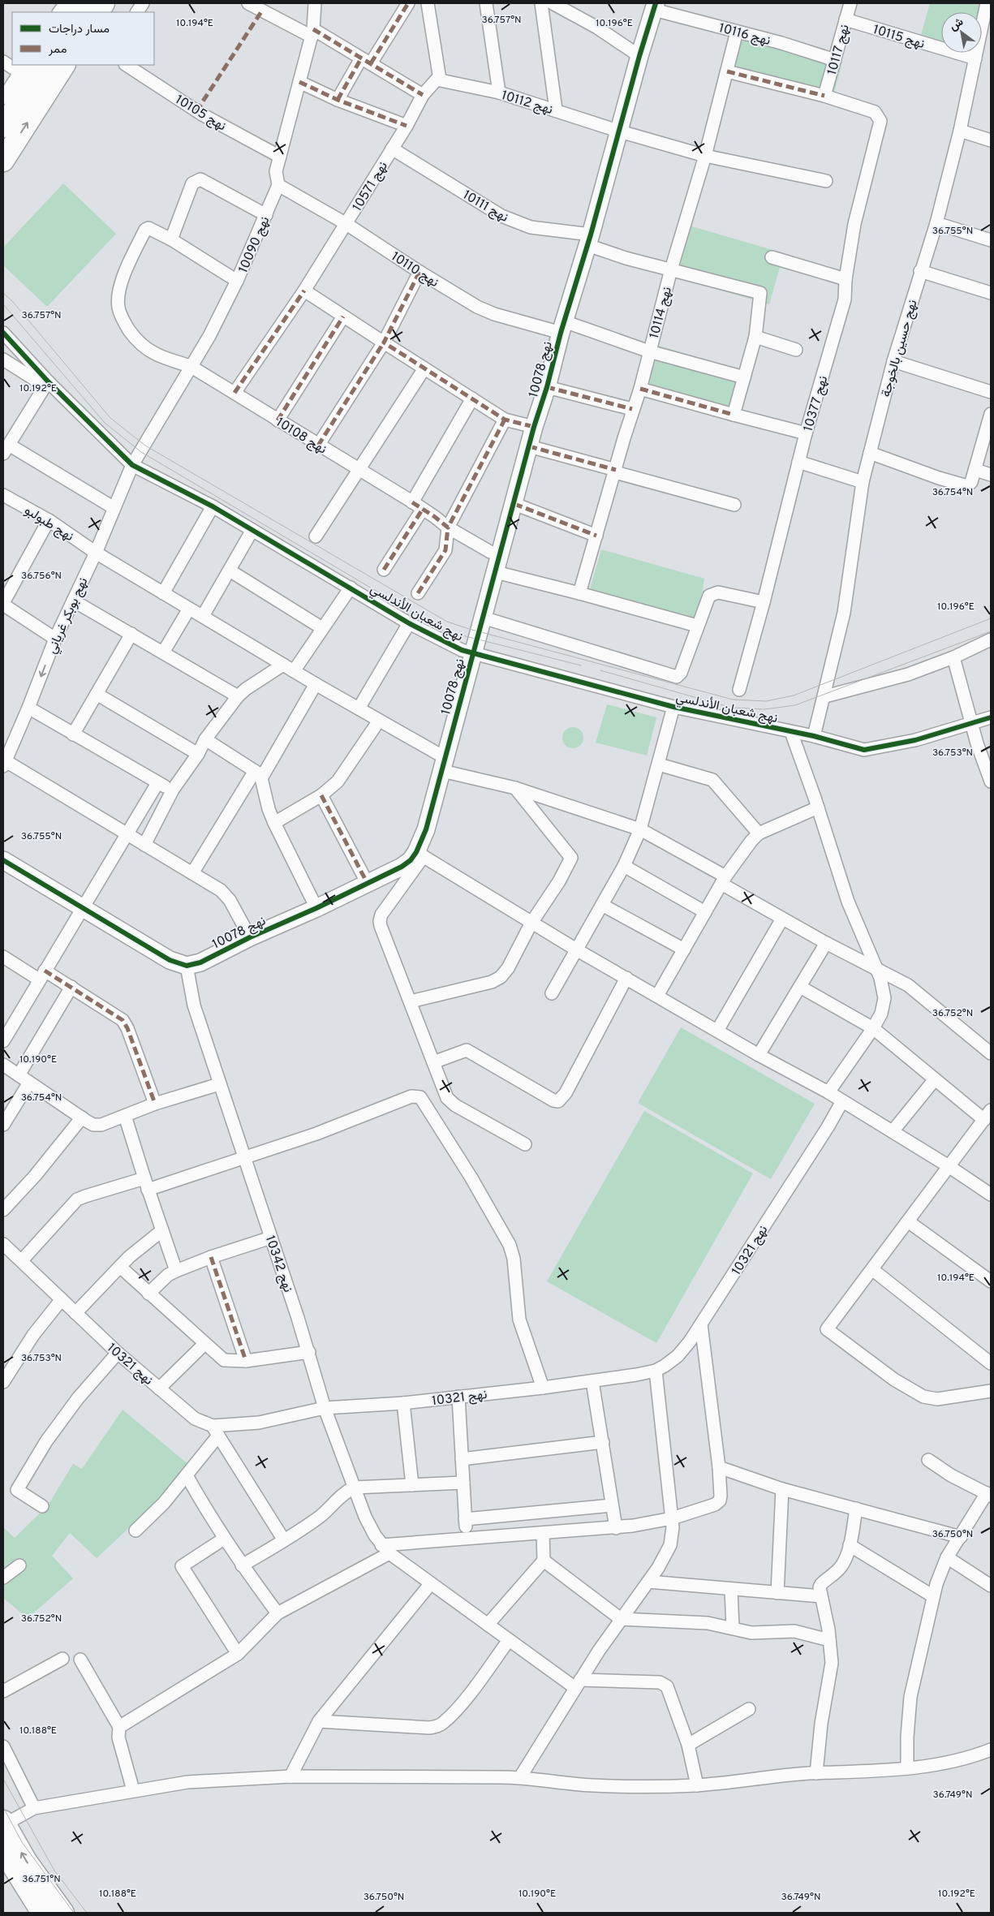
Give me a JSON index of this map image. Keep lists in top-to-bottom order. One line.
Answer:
{"streets":{"street":["نهج 10116","نهج 10115","نهج 10117","نهج 10112","نهج 10105","نهج 10571","نهج 10111","نهج 10090","نهج 10110","نهج 10114","نهج حسين بالخوجة","نهج 10078","نهج 10377","نهج 10108","نهج طبولبو","نهج شعبان الأندلسي","نهج بوبكر غرياني","نهج 10321","نهج 10342"]},"crossings":[["نهج 10116","نهج 10117"],["نهج 10116","نهج 10114"],["نهج 10116","نهج 10078"],["نهج 10115","نهج 10117"],["نهج 10115","نهج حسين بالخوجة"],["نهج 10117","نهج 10377"],["نهج 10112","نهج 10571"],["نهج 10112","نهج 10114"],["نهج 10112","نهج 10078"],["نهج 10105","نهج 10090"],["نهج 10571","نهج 10111"],["نهج 10571","نهج 10110"],["نهج 10571","نهج 10108"],["نهج 10111","نهج 10114"],["نهج 10111","نهج 10078"],["نهج 10090","نهج 10110"],["نهج 10090","نهج 10108"],["نهج 10090","نهج شعبان الأندلسي"],["نهج 10090","نهج بوبكر غرياني"],["نهج 10110","نهج 10114"],["نهج 10110","نهج 10078"],["نهج حسين بالخوجة","نهج شعبان الأندلسي"],["نهج 10078","نهج طبولبو"],["نهج 10078","نهج شعبان الأندلسي"],["نهج 10078","نهج 10342"],["نهج طبولبو","نهج بوبكر غرياني"],["نهج شعبان الأندلسي","نهج بوبكر غرياني"],["نهج 10321","نهج 10342"]],"legend":["مسار دراجات","ممر"],"north":"top left","coordinates":["36.757°N","10.196°E","10.194°E","36.755°N","10.192°E","36.754°N","36.756°N","36.753°N","36.752°N","10.190°E","36.750°N","10.188°E","36.749°N","36.751°N"]}
